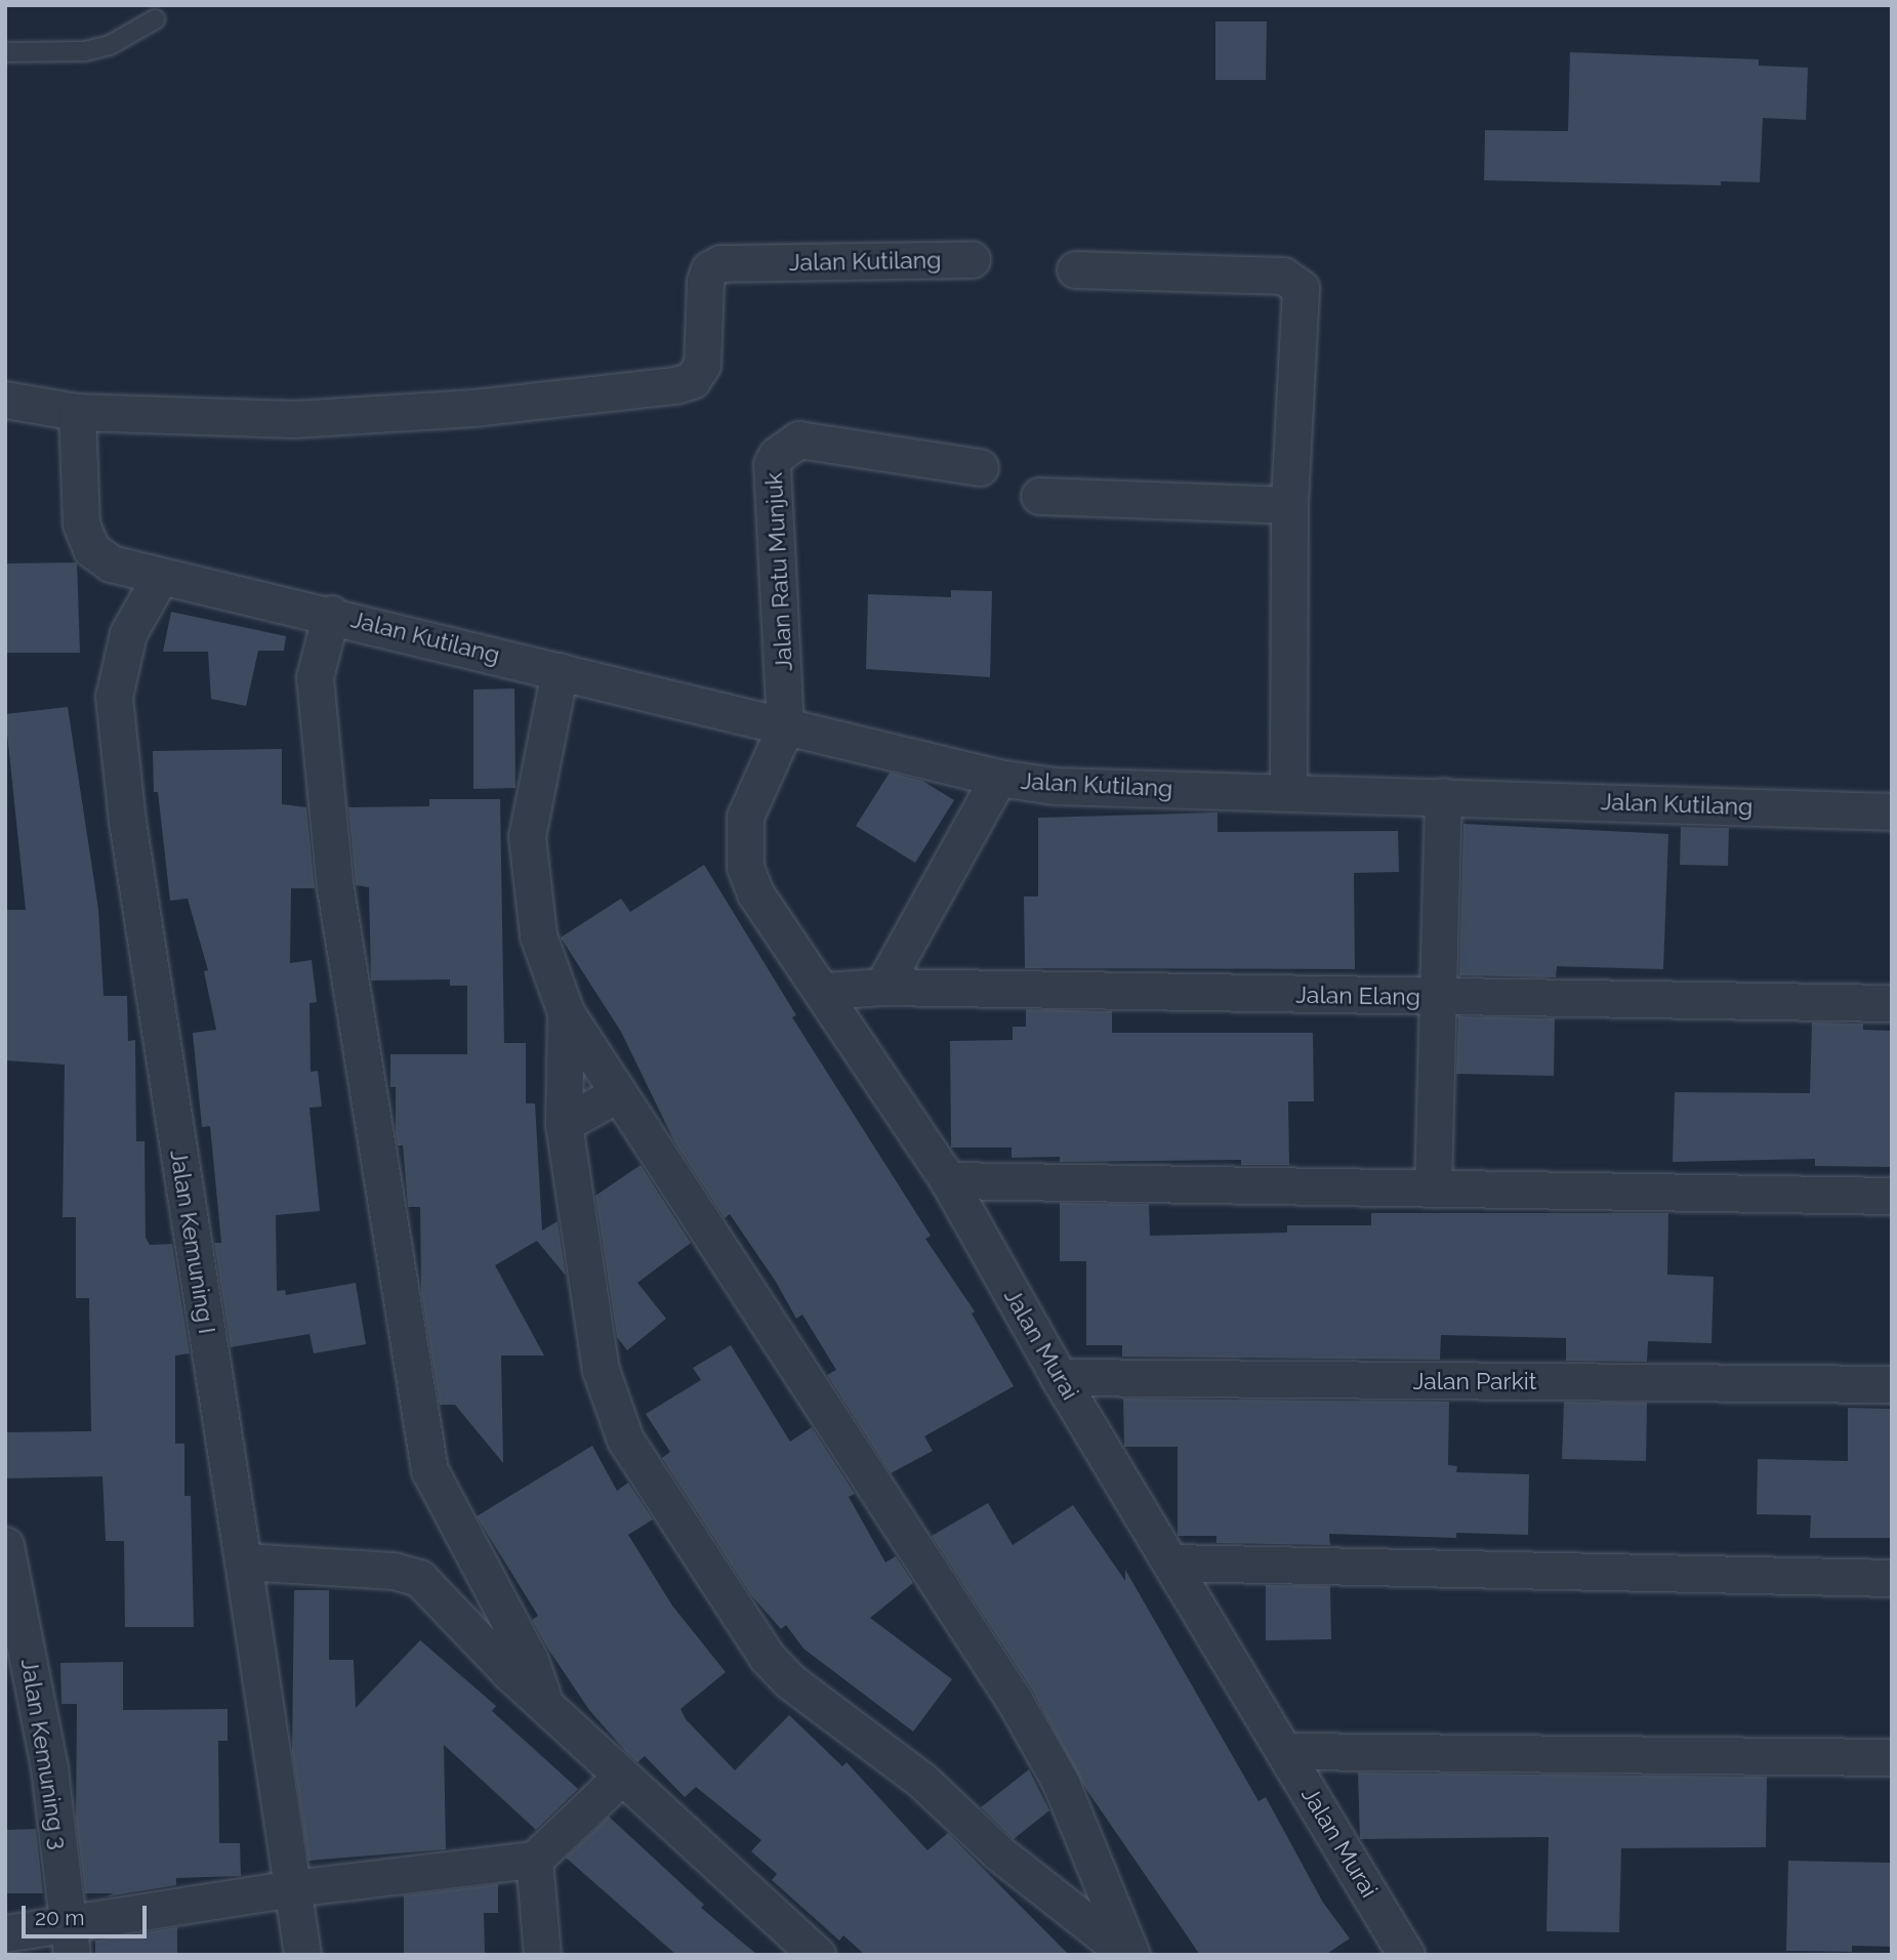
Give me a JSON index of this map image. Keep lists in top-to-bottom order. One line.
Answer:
{"streets":{"street":["Jalan Kutilang","Jalan Ratu Munjuk","Jalan Elang","Jalan Kemuning I","Jalan Murai","Jalan Parkit","Jalan Kemuning 3"]},"crossings":[["Jalan Kutilang","Jalan Ratu Munjuk"],["Jalan Kutilang","Jalan Kemuning I"],["Jalan Kutilang","Jalan Murai"],["Jalan Ratu Munjuk","Jalan Murai"],["Jalan Elang","Jalan Murai"],["Jalan Murai","Jalan Parkit"]],"scale_bar":"20 m"}
